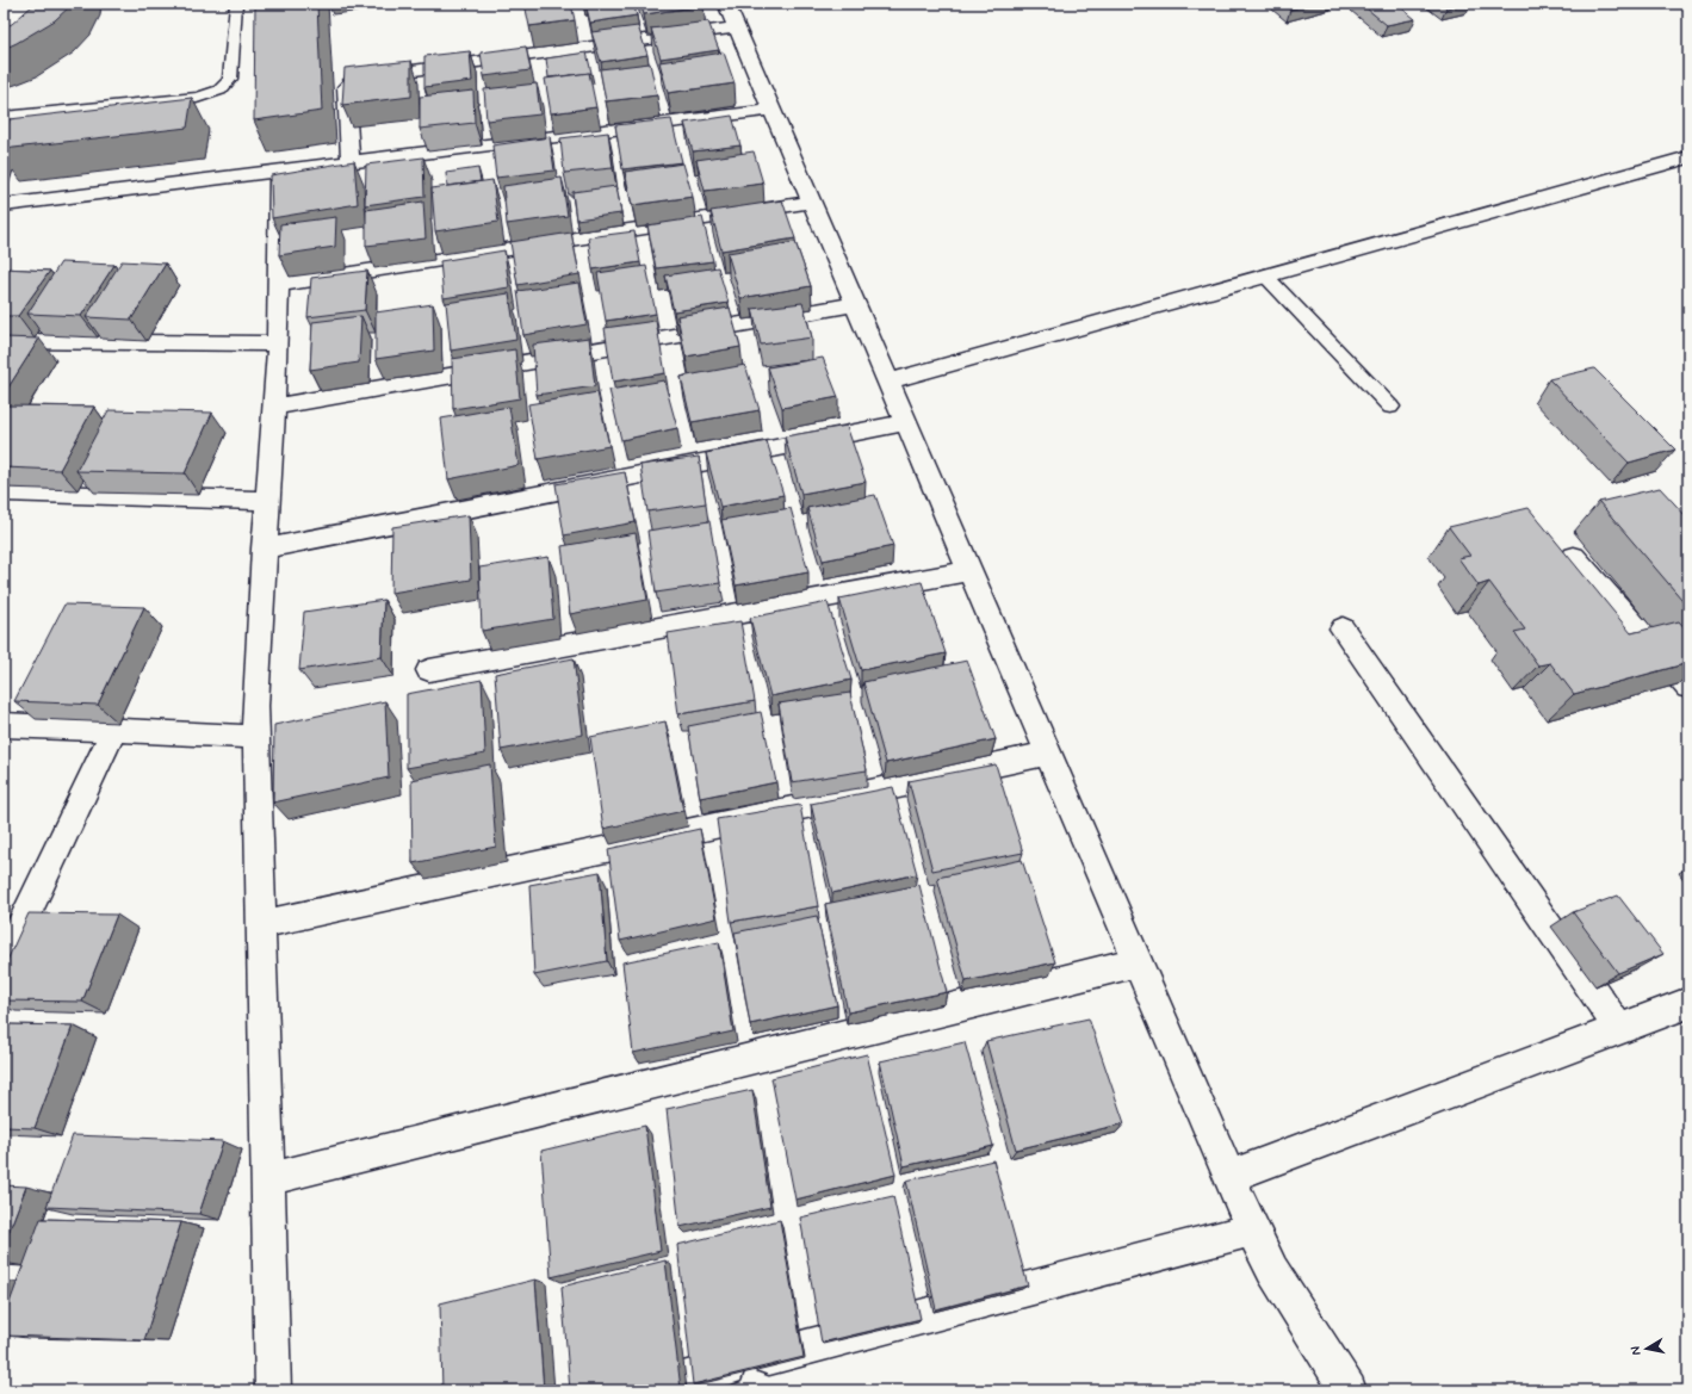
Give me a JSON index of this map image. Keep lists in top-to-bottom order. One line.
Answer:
{"north":"left"}
